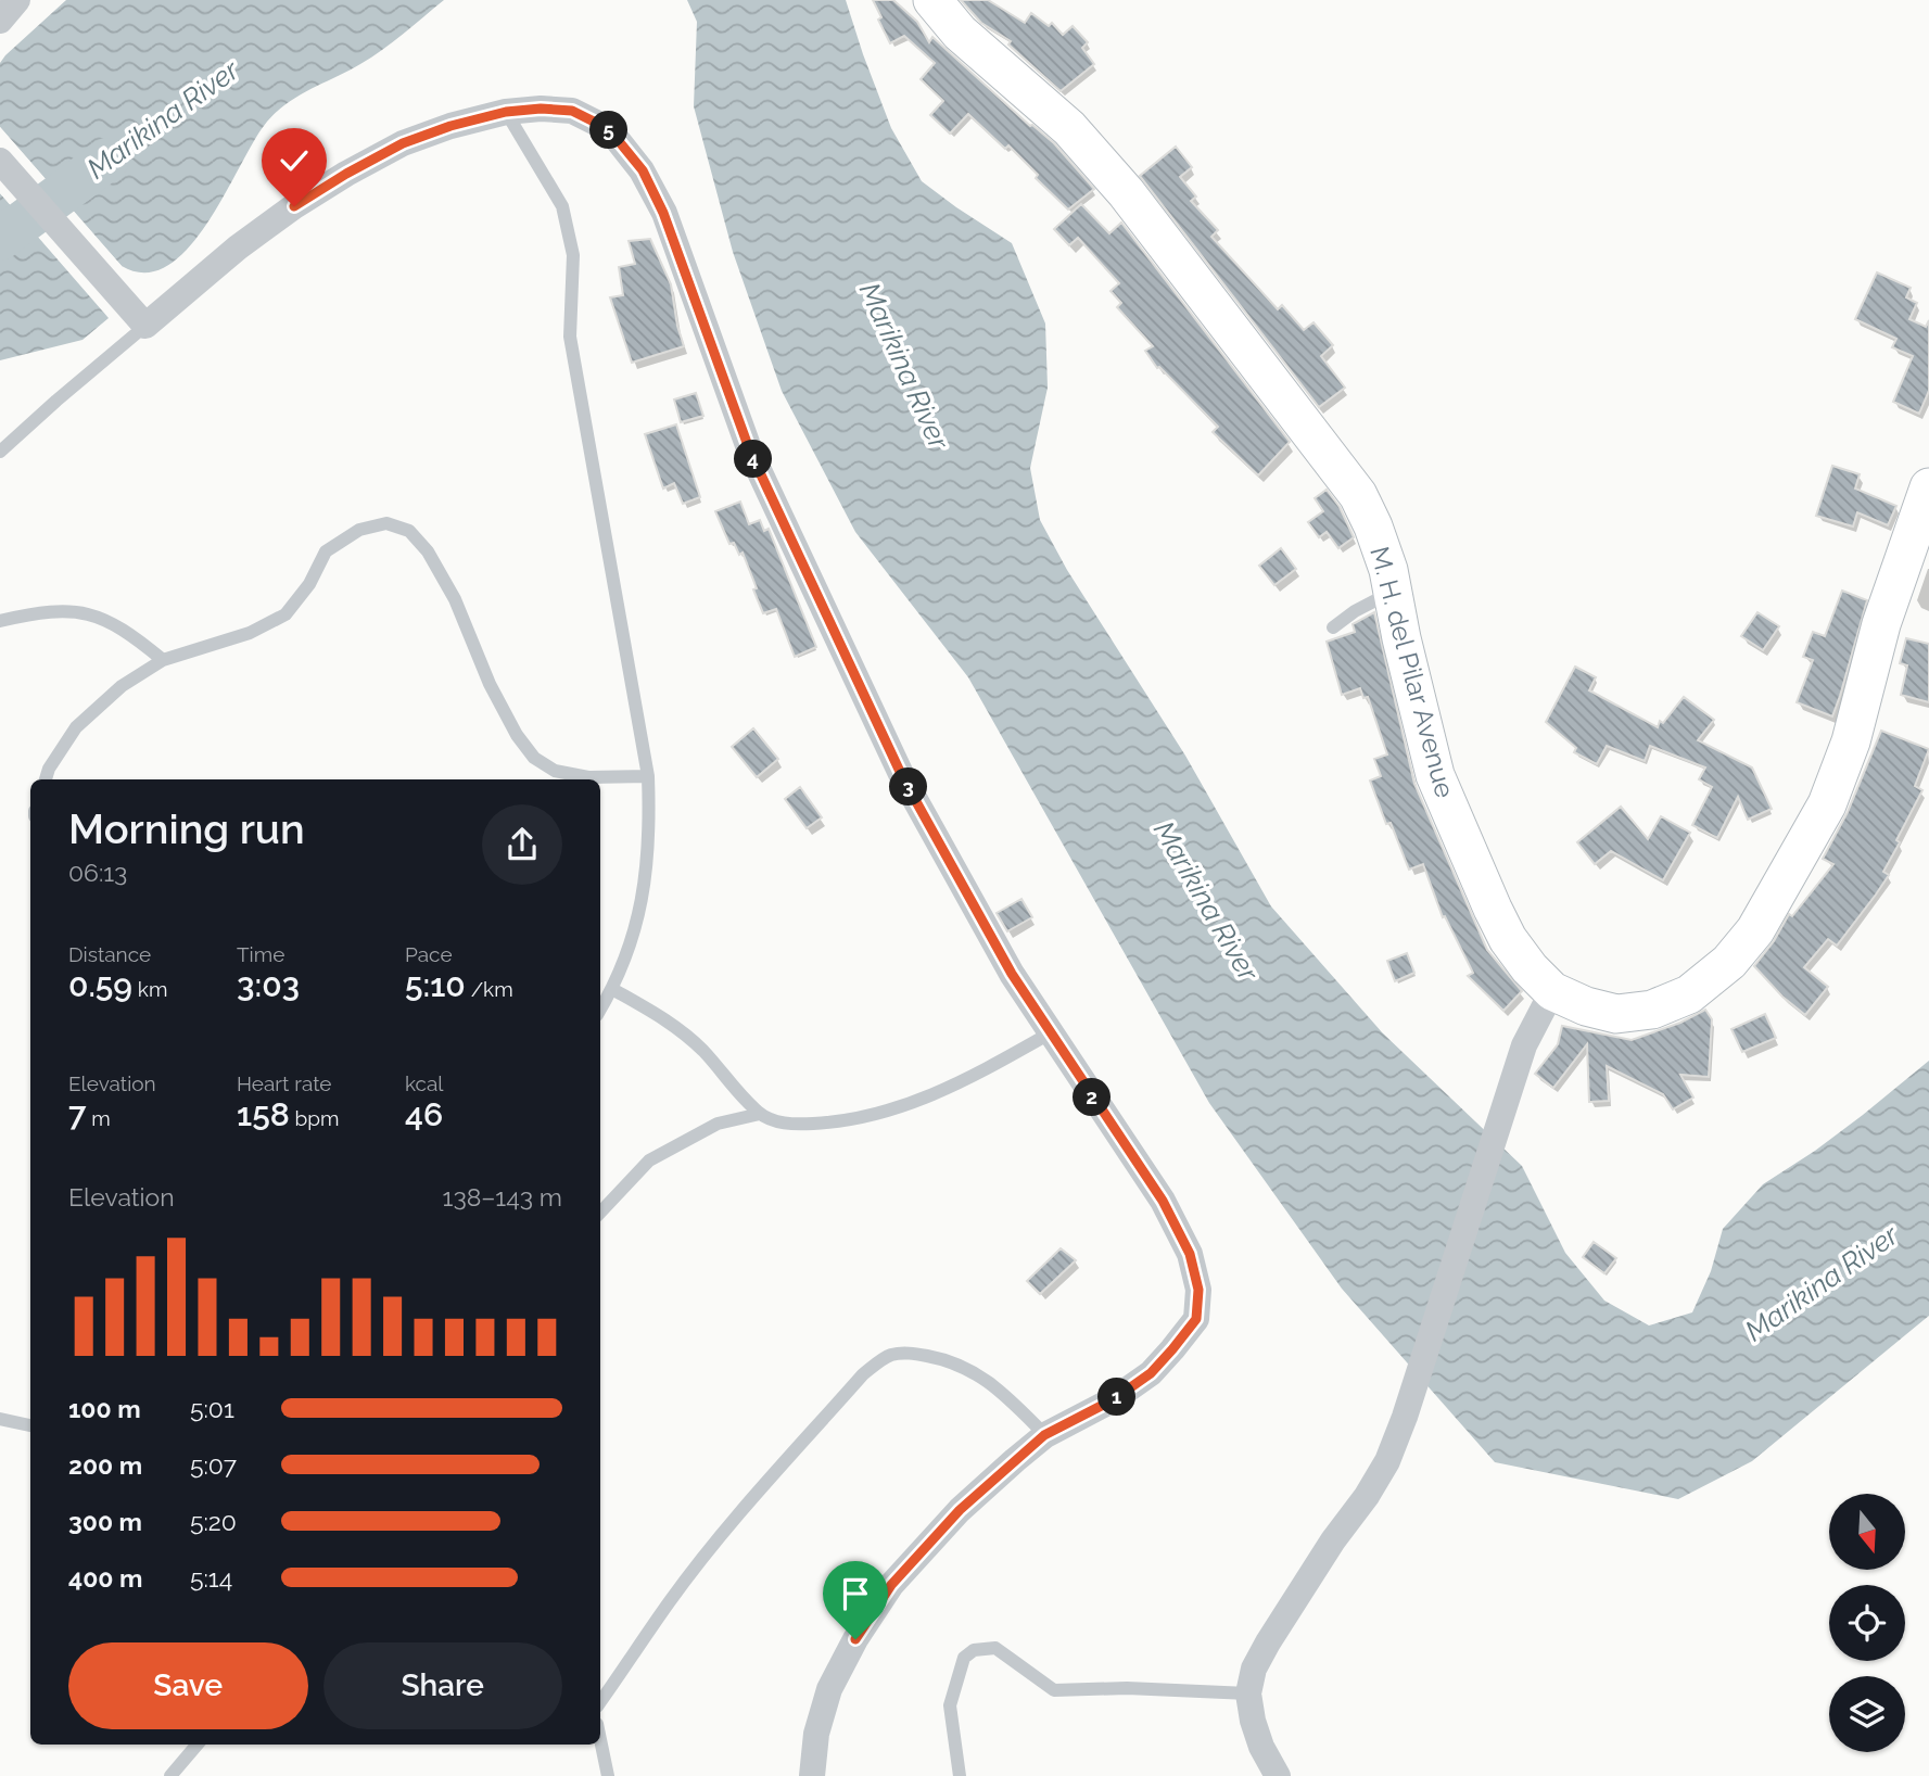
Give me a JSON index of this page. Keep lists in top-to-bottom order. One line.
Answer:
{"streets":{"street":["M. H. del Pilar Avenue"]},"water":["Marikina River"],"north":"bottom","page":{"pins":["5","4","3","2","1"],"heading":["Morning run","06:13"],"stats":[["Distance","0.59 km"],["Time","3:03"],["Pace","5:10 /km"],["Elevation","7 m"],["Heart rate","158 bpm"],["kcal","46"]],"chart":["Elevation","138–143 m"],"list":[{"name":"100 m","note":"5:01"},{"name":"200 m","note":"5:07"},{"name":"300 m","note":"5:20"},{"name":"400 m","note":"5:14"}],"buttons":["Save","Share"]}}
